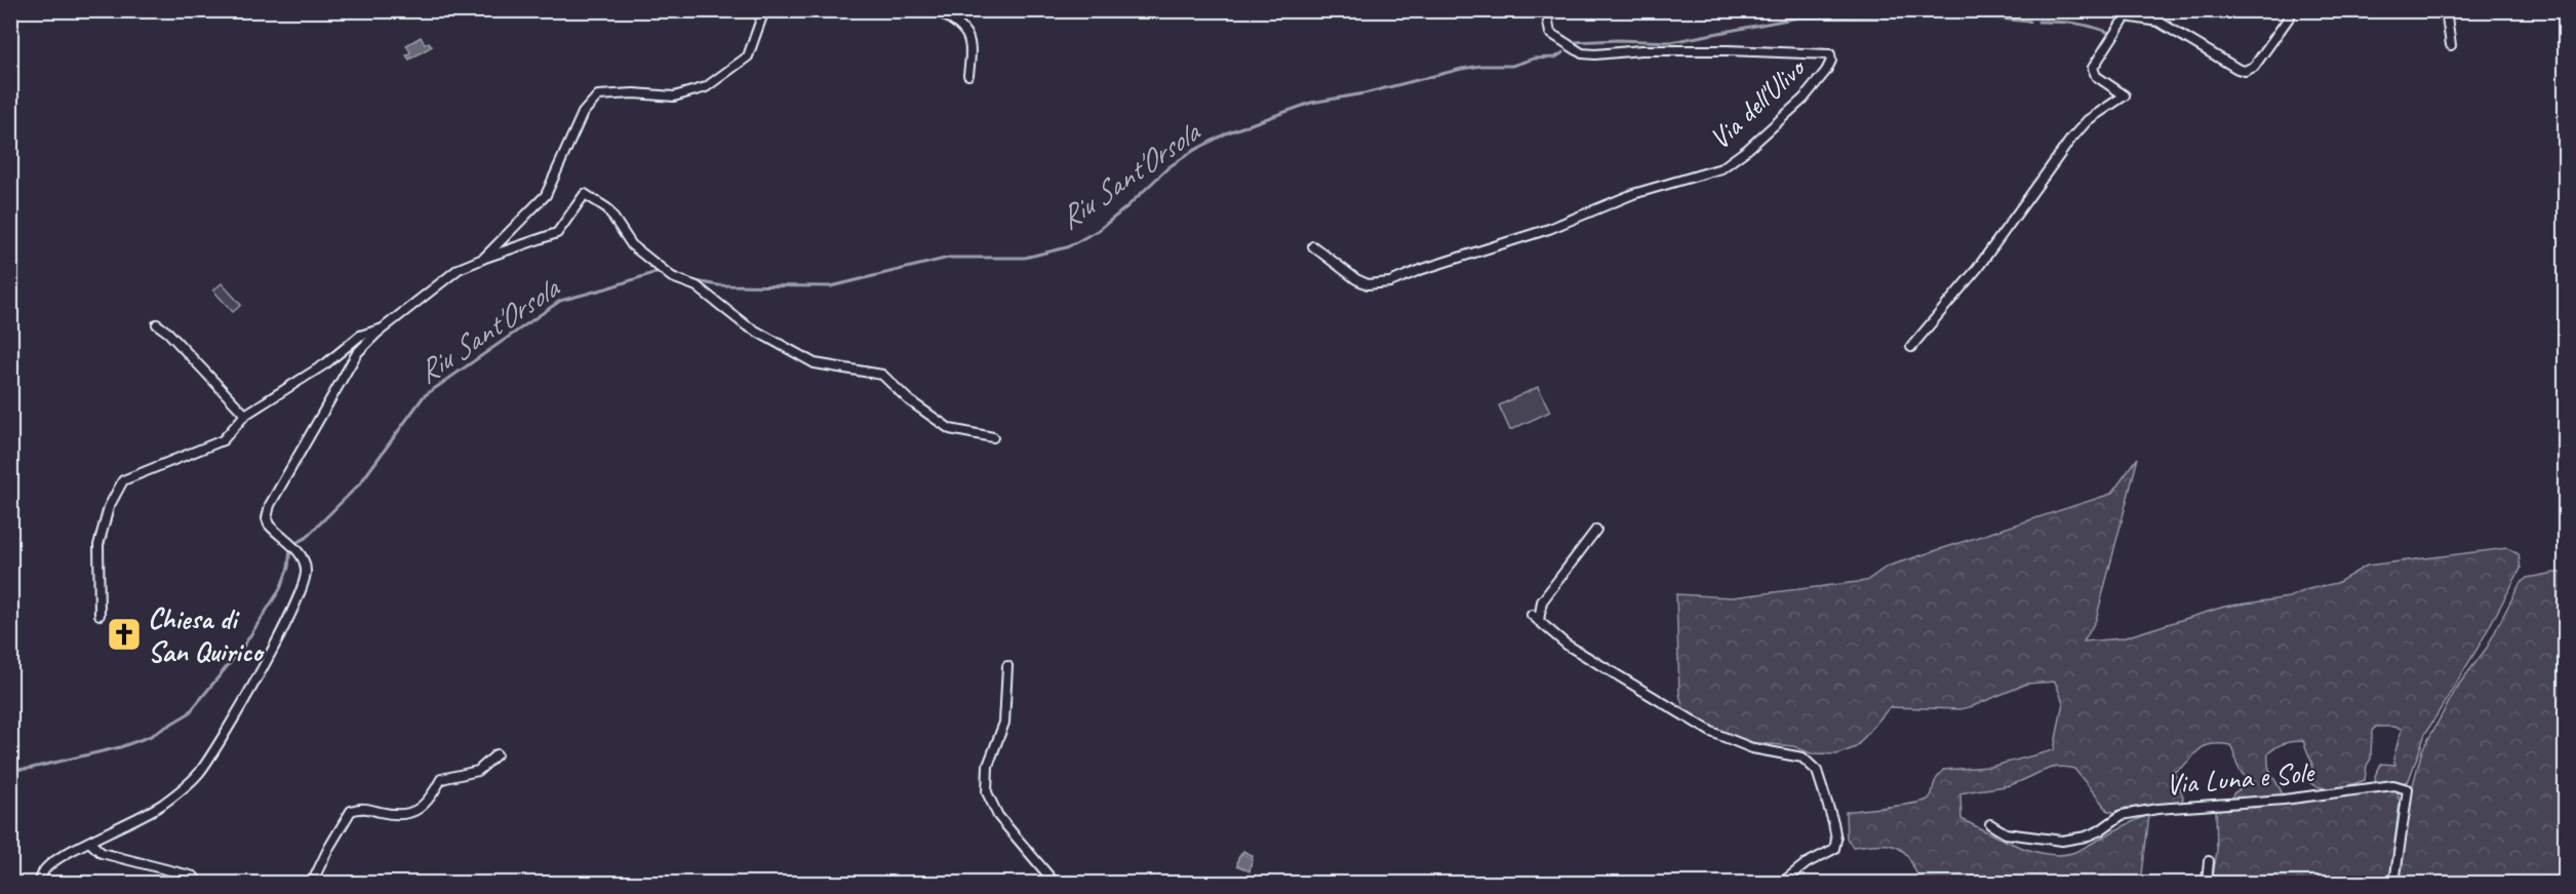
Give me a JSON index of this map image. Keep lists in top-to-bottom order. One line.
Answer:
{"streets":{"street":["Via dell'Ulivo","Via Luna e Sole"]},"water":["Riu Sant'Orsola"],"places":{"church":["Chiesa di San Quirico"]}}
